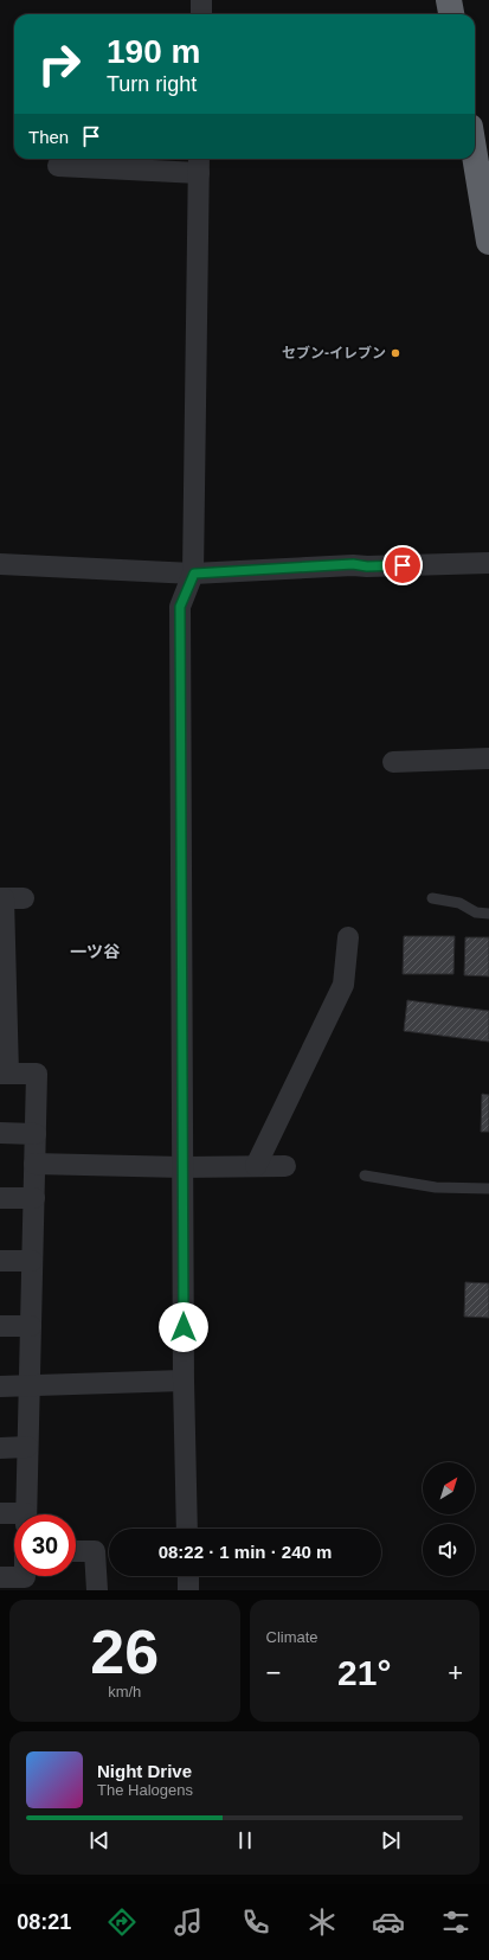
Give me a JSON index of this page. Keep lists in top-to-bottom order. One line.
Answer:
{"districts":["一ツ谷"],"places":["セブン-イレブン"],"north":"top right","page":{"turn":["190 m","Turn right"],"then":"Then","limit":"30","trip":"08:22 · 1 min · 240 m","tile":[["26","km/h"],"Climate"],"heat":["−","21°","+"],"song":["Night Drive","The Halogens"],"tabs":"08:21"}}
